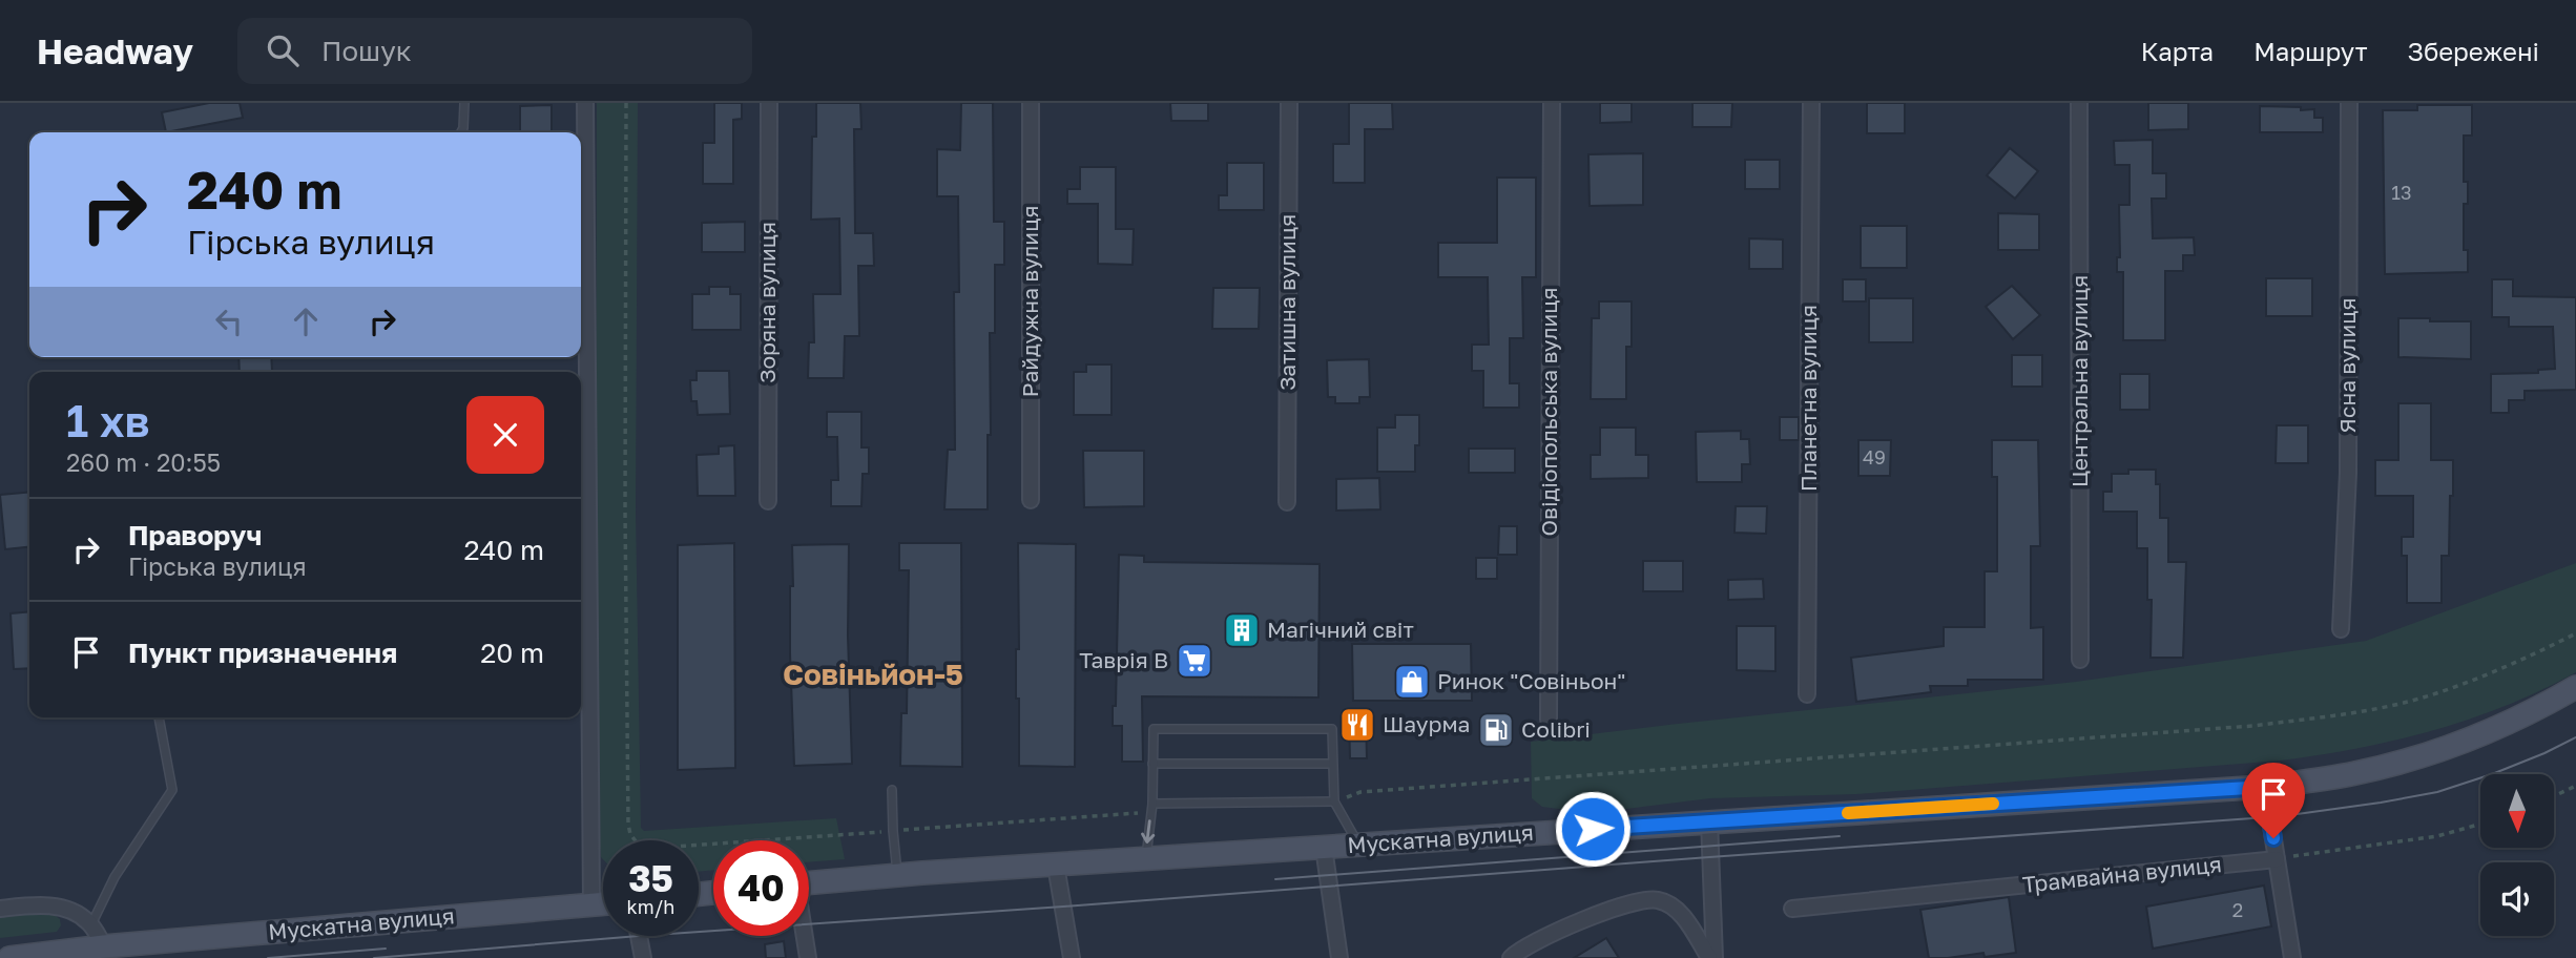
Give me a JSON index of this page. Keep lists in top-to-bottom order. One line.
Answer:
{"streets":{"street":["Райдужна вулиця","Зоряна вулиця","Затишна вулиця","Ясна вулиця","Центральна вулиця","Планетна вулиця","Овідіопольська вулиця","Мускатна вулиця","Трамвайна вулиця"]},"districts":["Совіньйон-5"],"places":{"building":["Магічний світ"],"supermarket":["Таврія В"],"shop":["Ринок \"Совіньон\""],"restaurant":["Шаурма"],"fuel station":["Colibri"]},"house_numbers":["13","49","2"],"north":"bottom","page":{"header":"Headway","search":"Пошук","nav":["Карта","Маршрут","Збережені"],"turn":["240 m","Гірська вулиця"],"heading":["1 хв","260 m · 20:55"],"list":[{"name":"Праворуч","note":"Гірська вулиця","value":"240 m"},{"name":"Пункт призначення","value":"20 m"}],"speed":"35 km/h","limit":"40"}}
